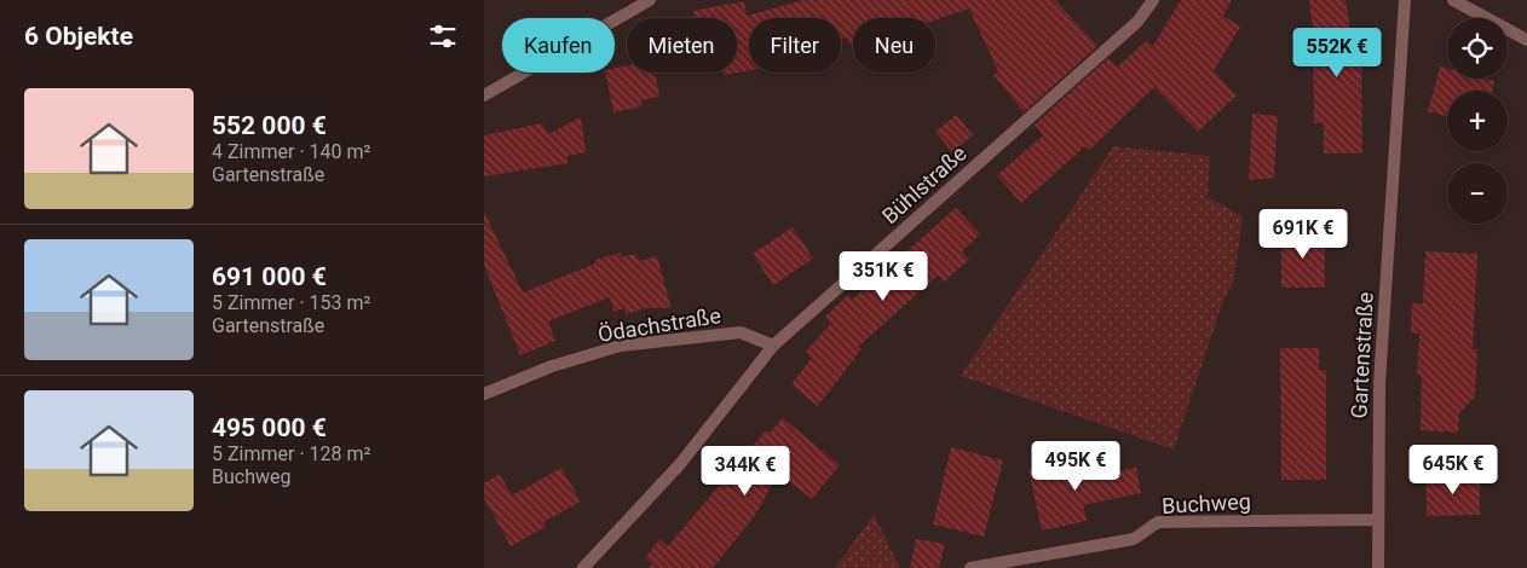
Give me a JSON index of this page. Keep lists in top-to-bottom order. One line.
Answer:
{"streets":{"street":["Bühlstraße","Ödachstraße","Gartenstraße","Buchweg"]},"crossings":[["Bühlstraße","Ödachstraße"],["Gartenstraße","Buchweg"]],"page":{"heading":"6 Objekte","map_buttons":["+","−"],"chip":["Kaufen","Mieten","Filter","Neu"],"price":["552K €","691K €","351K €","495K €","645K €","344K €"],"list":[{"name":"552 000 €","note":"4 Zimmer · 140 m² · Gartenstraße"},{"name":"691 000 €","note":"5 Zimmer · 153 m² · Gartenstraße"},{"name":"495 000 €","note":"5 Zimmer · 128 m² · Buchweg"}]}}
